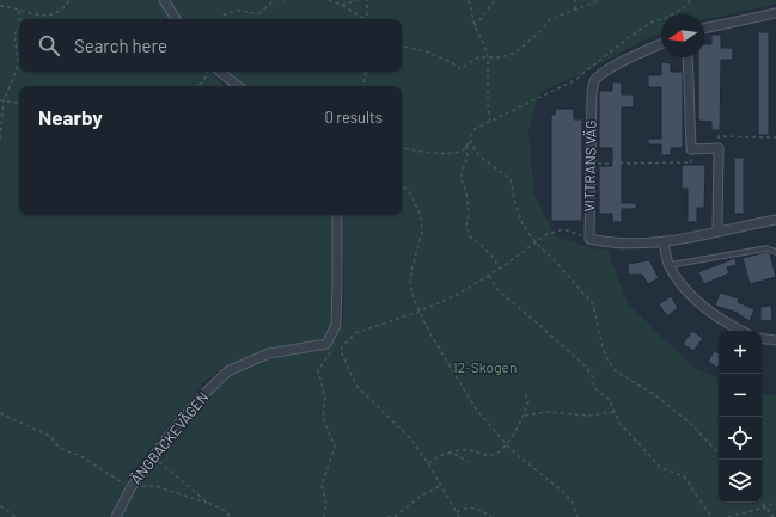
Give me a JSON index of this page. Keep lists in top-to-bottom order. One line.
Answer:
{"streets":{"street":["VITTRANS VÄG","ÄNGBACKEVÄGEN"]},"parks":["I2-Skogen"],"north":"left","page":{"search":"Search here","heading":["Nearby","0 results"],"map_buttons":["+","−"]}}
